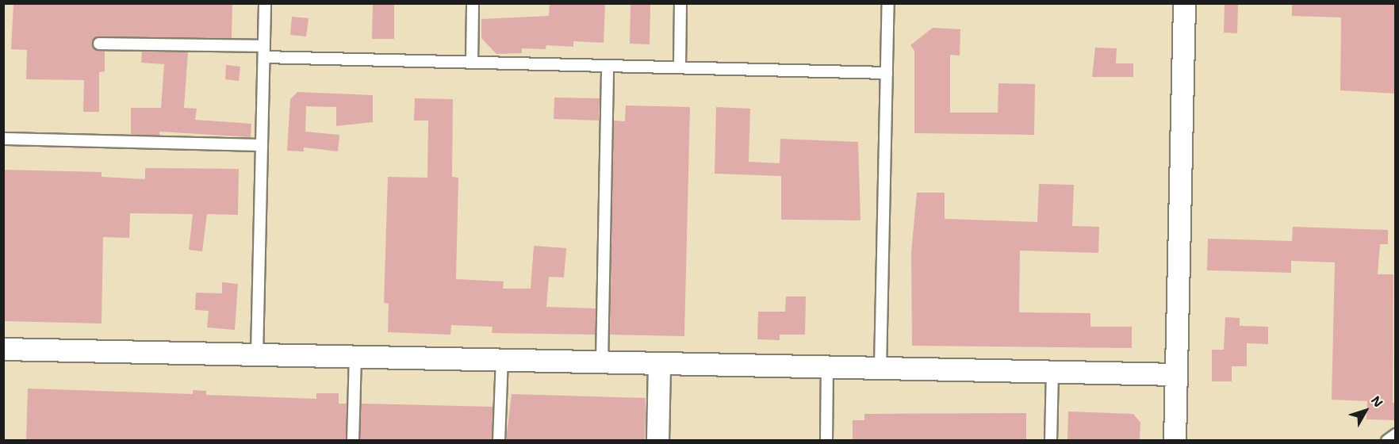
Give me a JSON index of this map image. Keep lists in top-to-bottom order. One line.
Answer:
{"north":"top right"}
